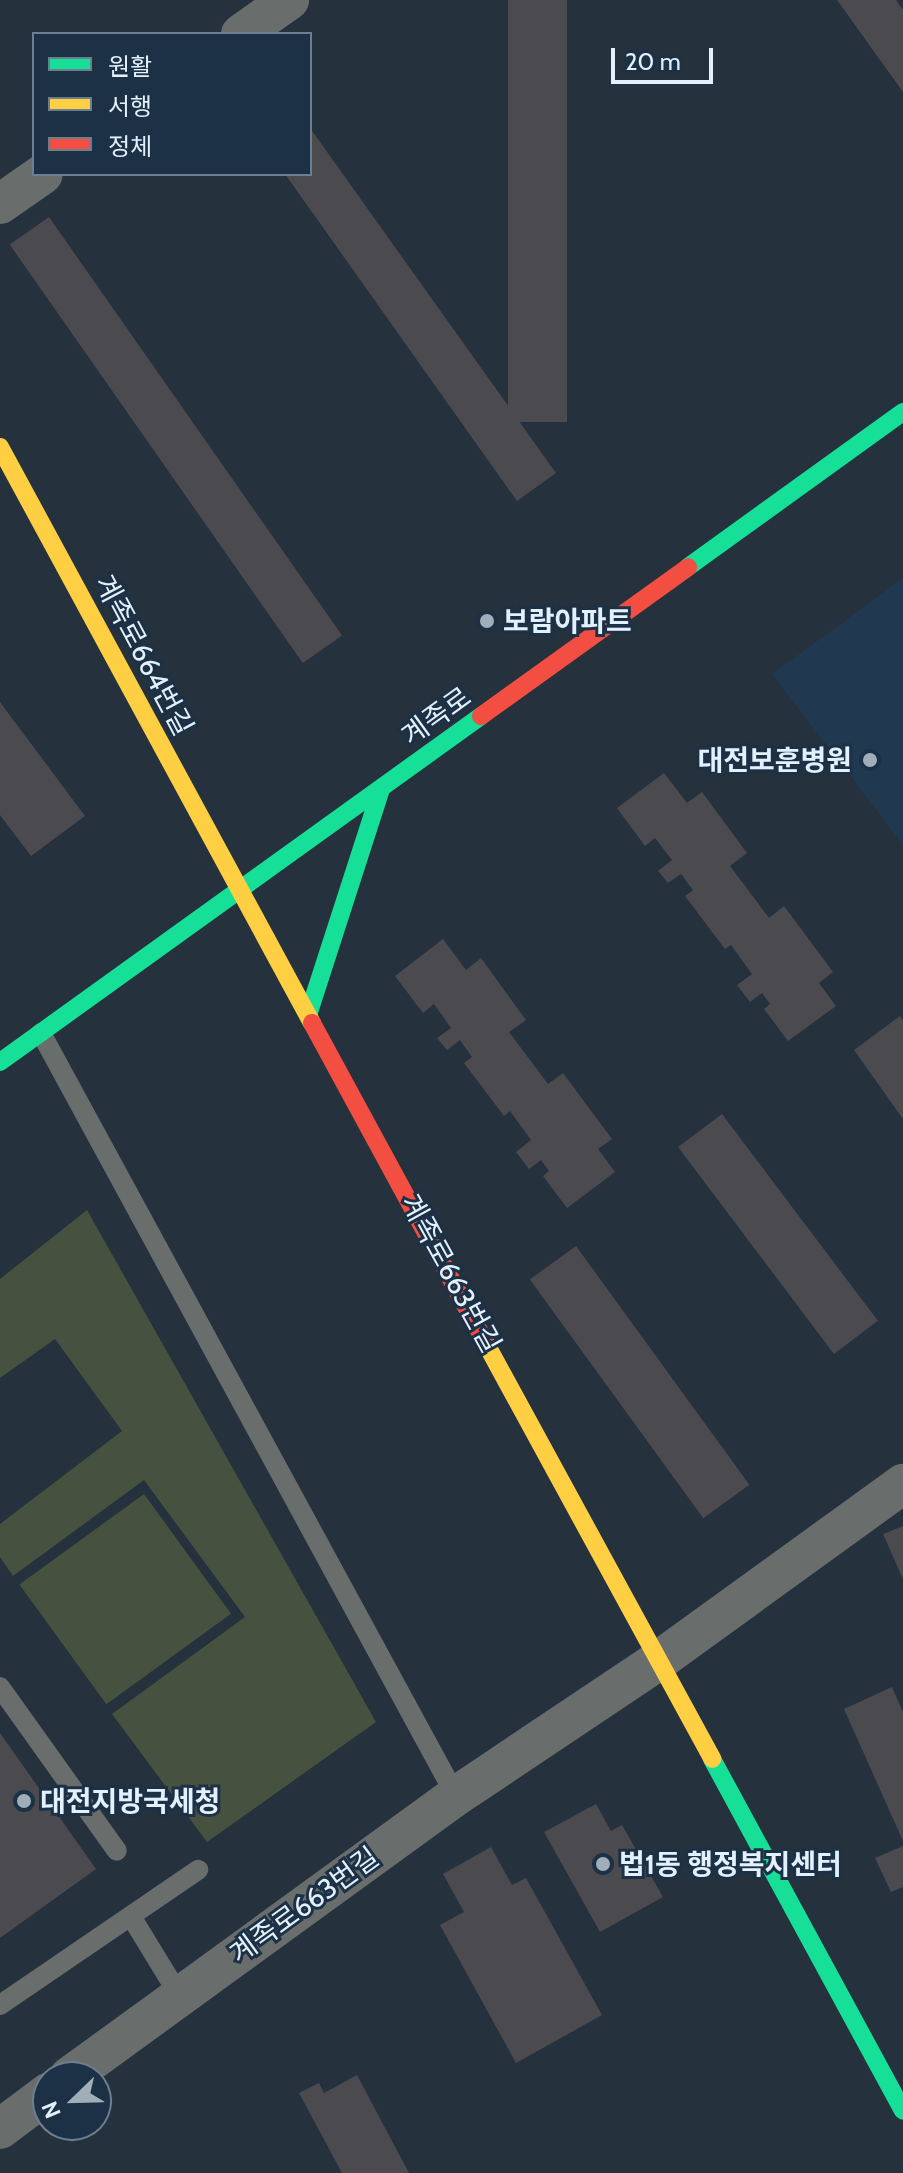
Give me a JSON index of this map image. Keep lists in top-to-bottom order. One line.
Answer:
{"streets":{"main road":["계족로664번길","계족로","계족로663번길"]},"crossings":[["계족로664번길","계족로"],["계족로664번길","계족로663번길"],["계족로","계족로663번길"]],"places":["보람아파트","대전보훈병원","대전지방국세청","법1동 행정복지센터"],"legend":["원활","서행","정체"],"scale_bar":"20 m","north":"bottom left"}
